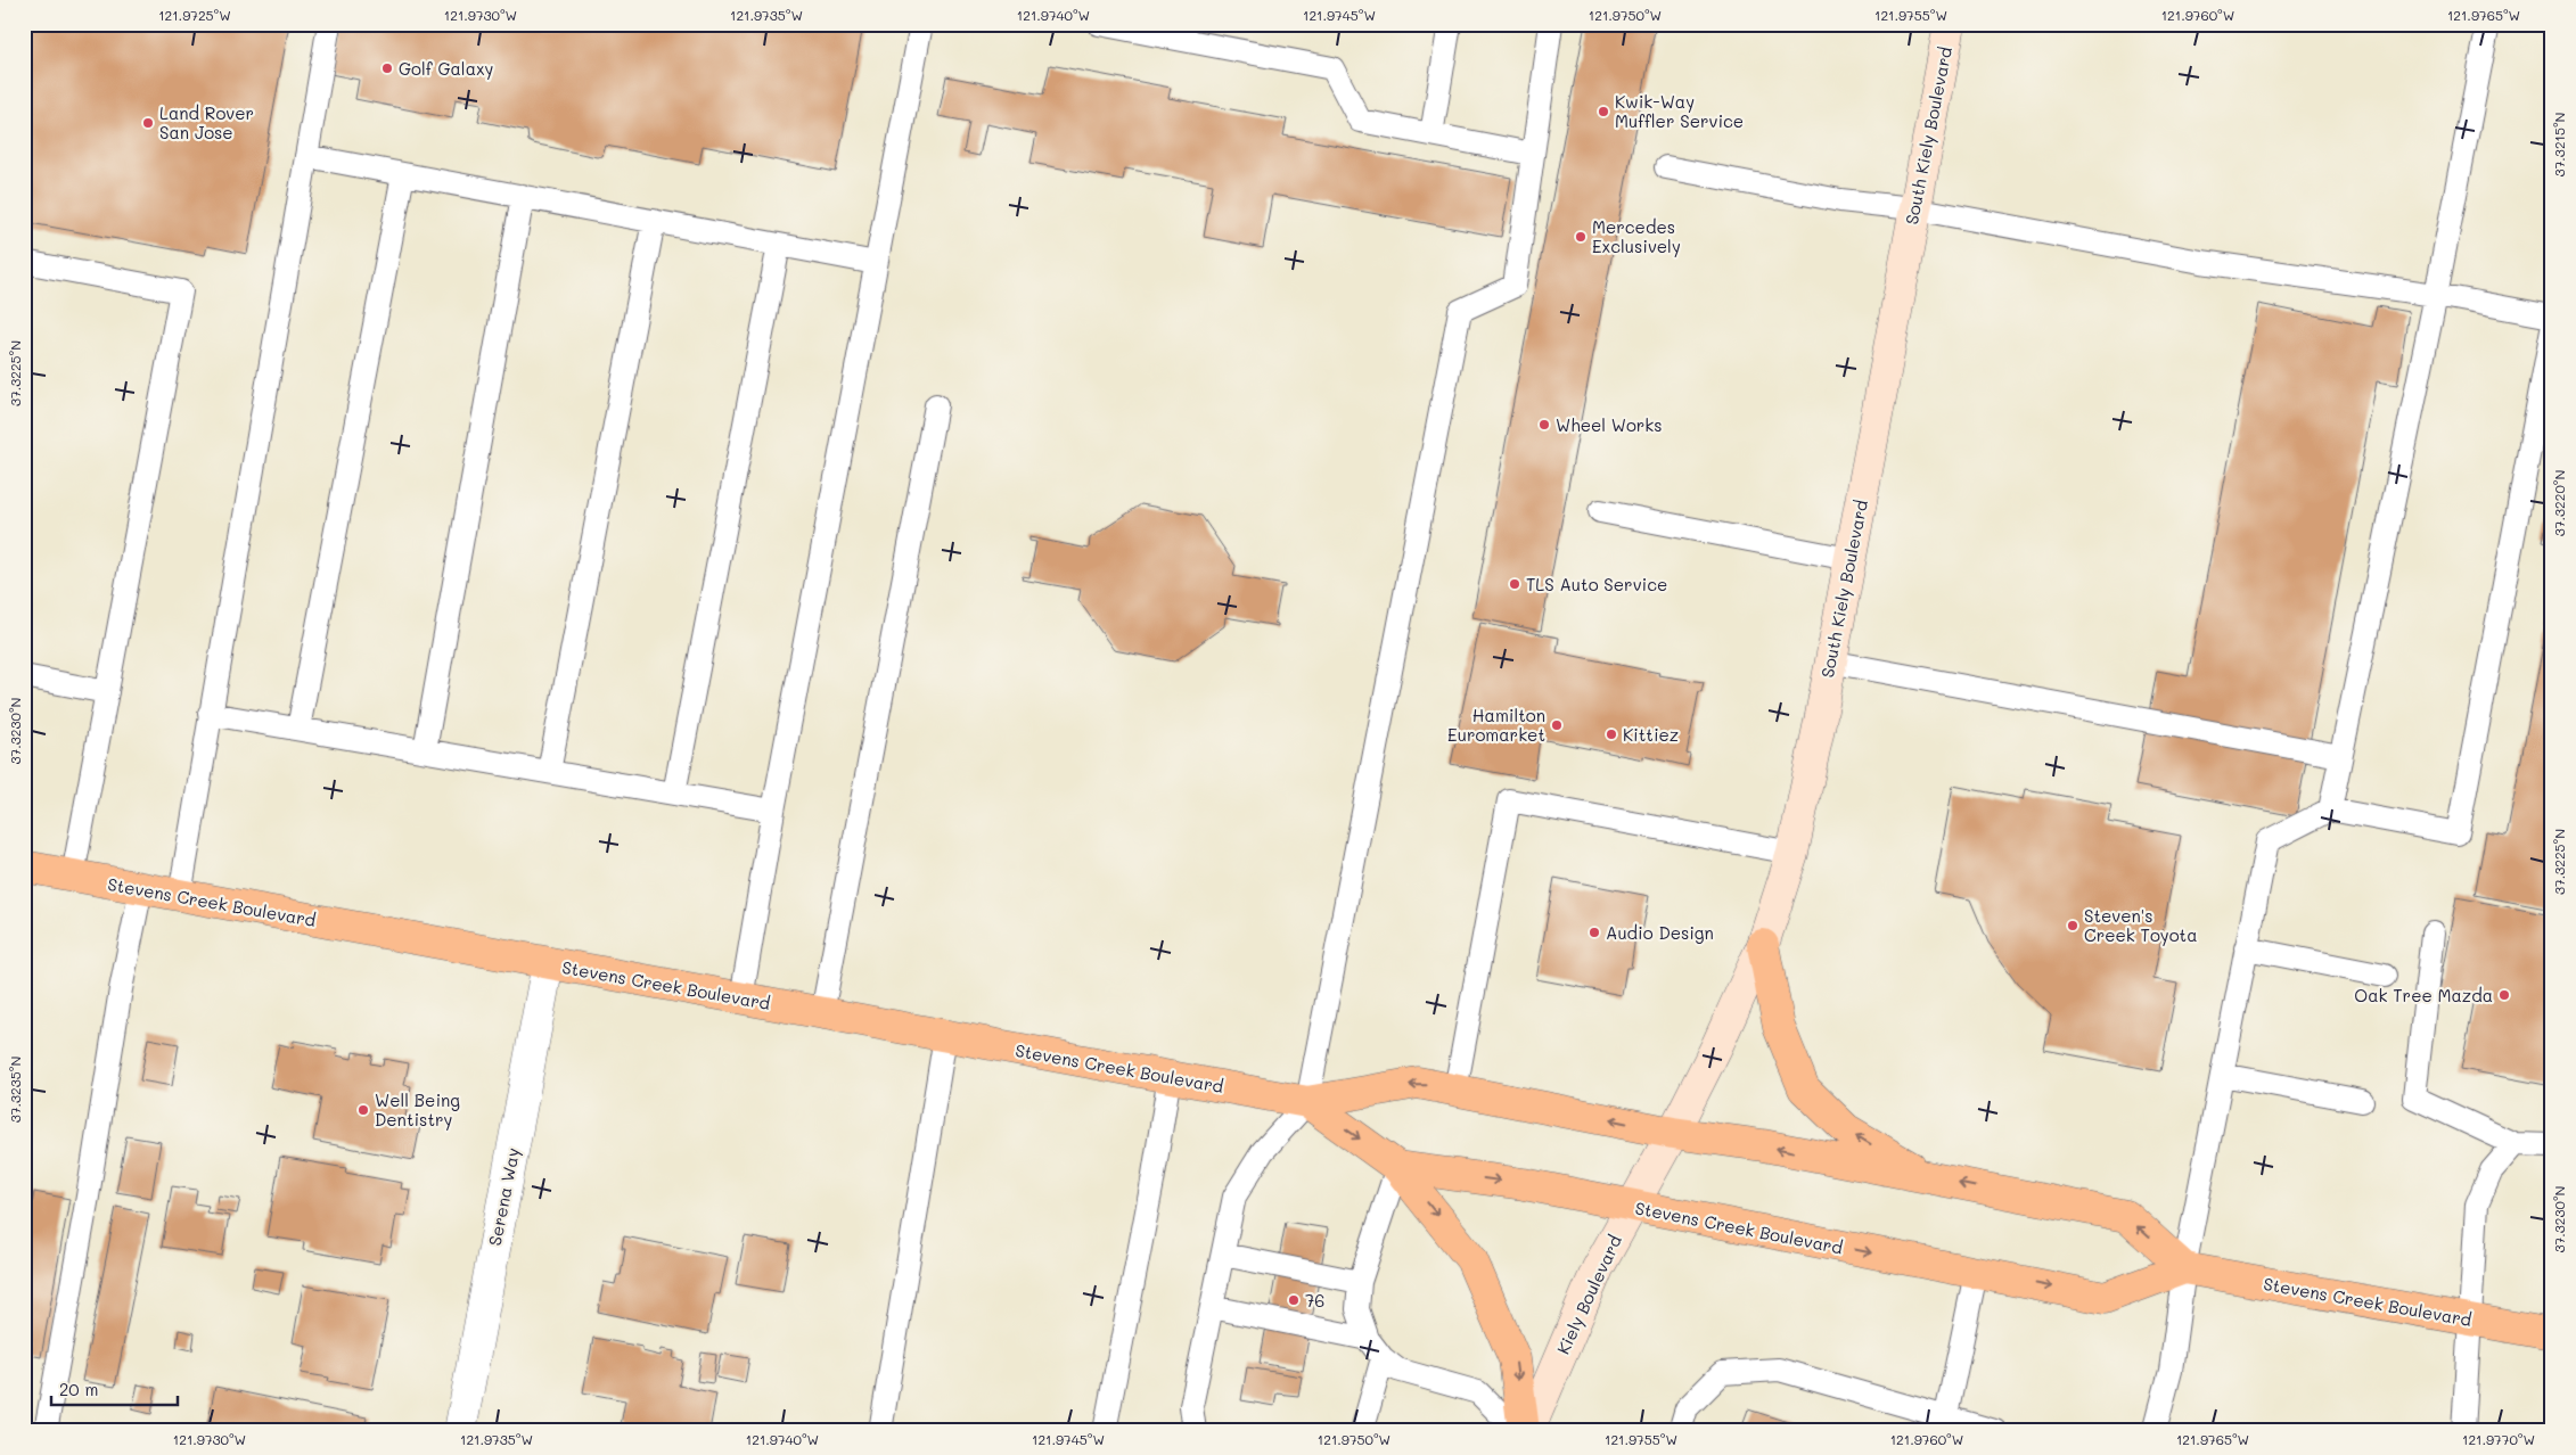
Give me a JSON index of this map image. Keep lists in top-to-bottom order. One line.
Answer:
{"streets":{"main road":["South Kiely Boulevard","Stevens Creek Boulevard","Kiely Boulevard"],"street":["Serena Way"]},"crossings":[["South Kiely Boulevard","Stevens Creek Boulevard"],["South Kiely Boulevard","Kiely Boulevard"],["Stevens Creek Boulevard","Serena Way"],["Stevens Creek Boulevard","Kiely Boulevard"]],"places":["Golf Galaxy","Kwik-Way Muffler Service","Land Rover San Jose","Mercedes Exclusively","Wheel Works","TLS Auto Service","Hamilton Euromarket","Kittiez","Steven's Creek Toyota","Audio Design","Oak Tree Mazda","Well Being Dentistry","76"],"scale_bar":"20 m","coordinates":["121.9725°W","121.9730°W","121.9735°W","121.9740°W","121.9745°W","121.9750°W","121.9755°W","121.9760°W","121.9765°W","37.3215°N","37.3225°N","37.3220°N","37.3230°N","37.3235°N","121.9770°W"]}
